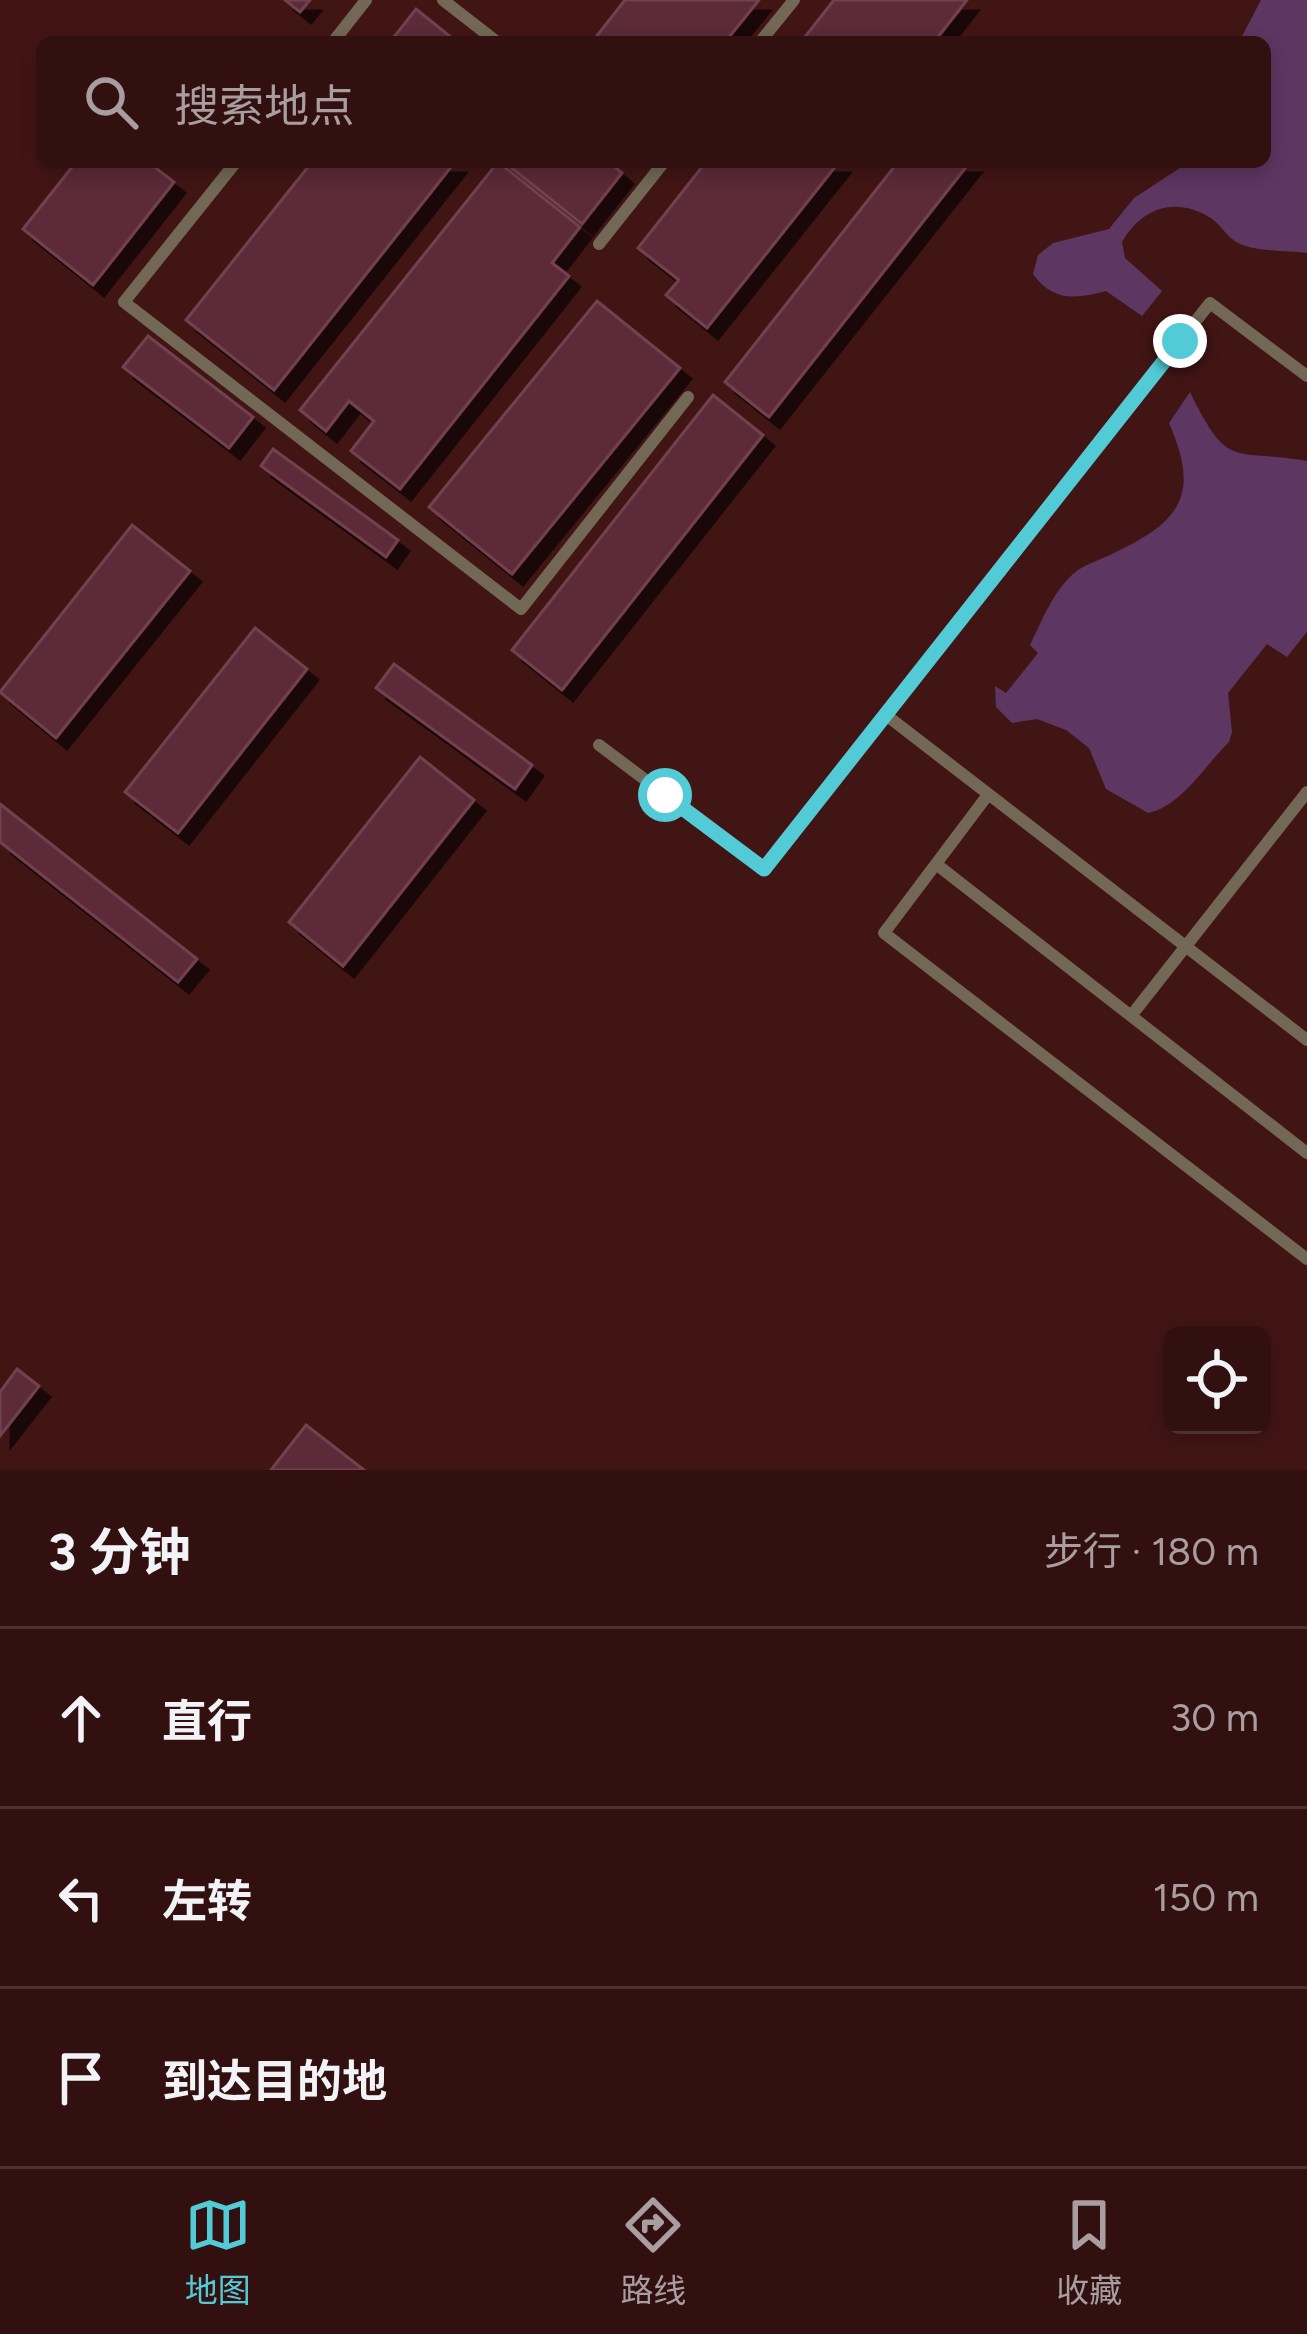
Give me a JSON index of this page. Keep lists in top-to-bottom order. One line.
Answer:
{"page":{"search":"搜索地点","heading":["3 分钟","步行 · 180 m"],"list":[["直行","30 m"],["左转","150 m"],"到达目的地"],"nav":["地图","路线","收藏"]}}
